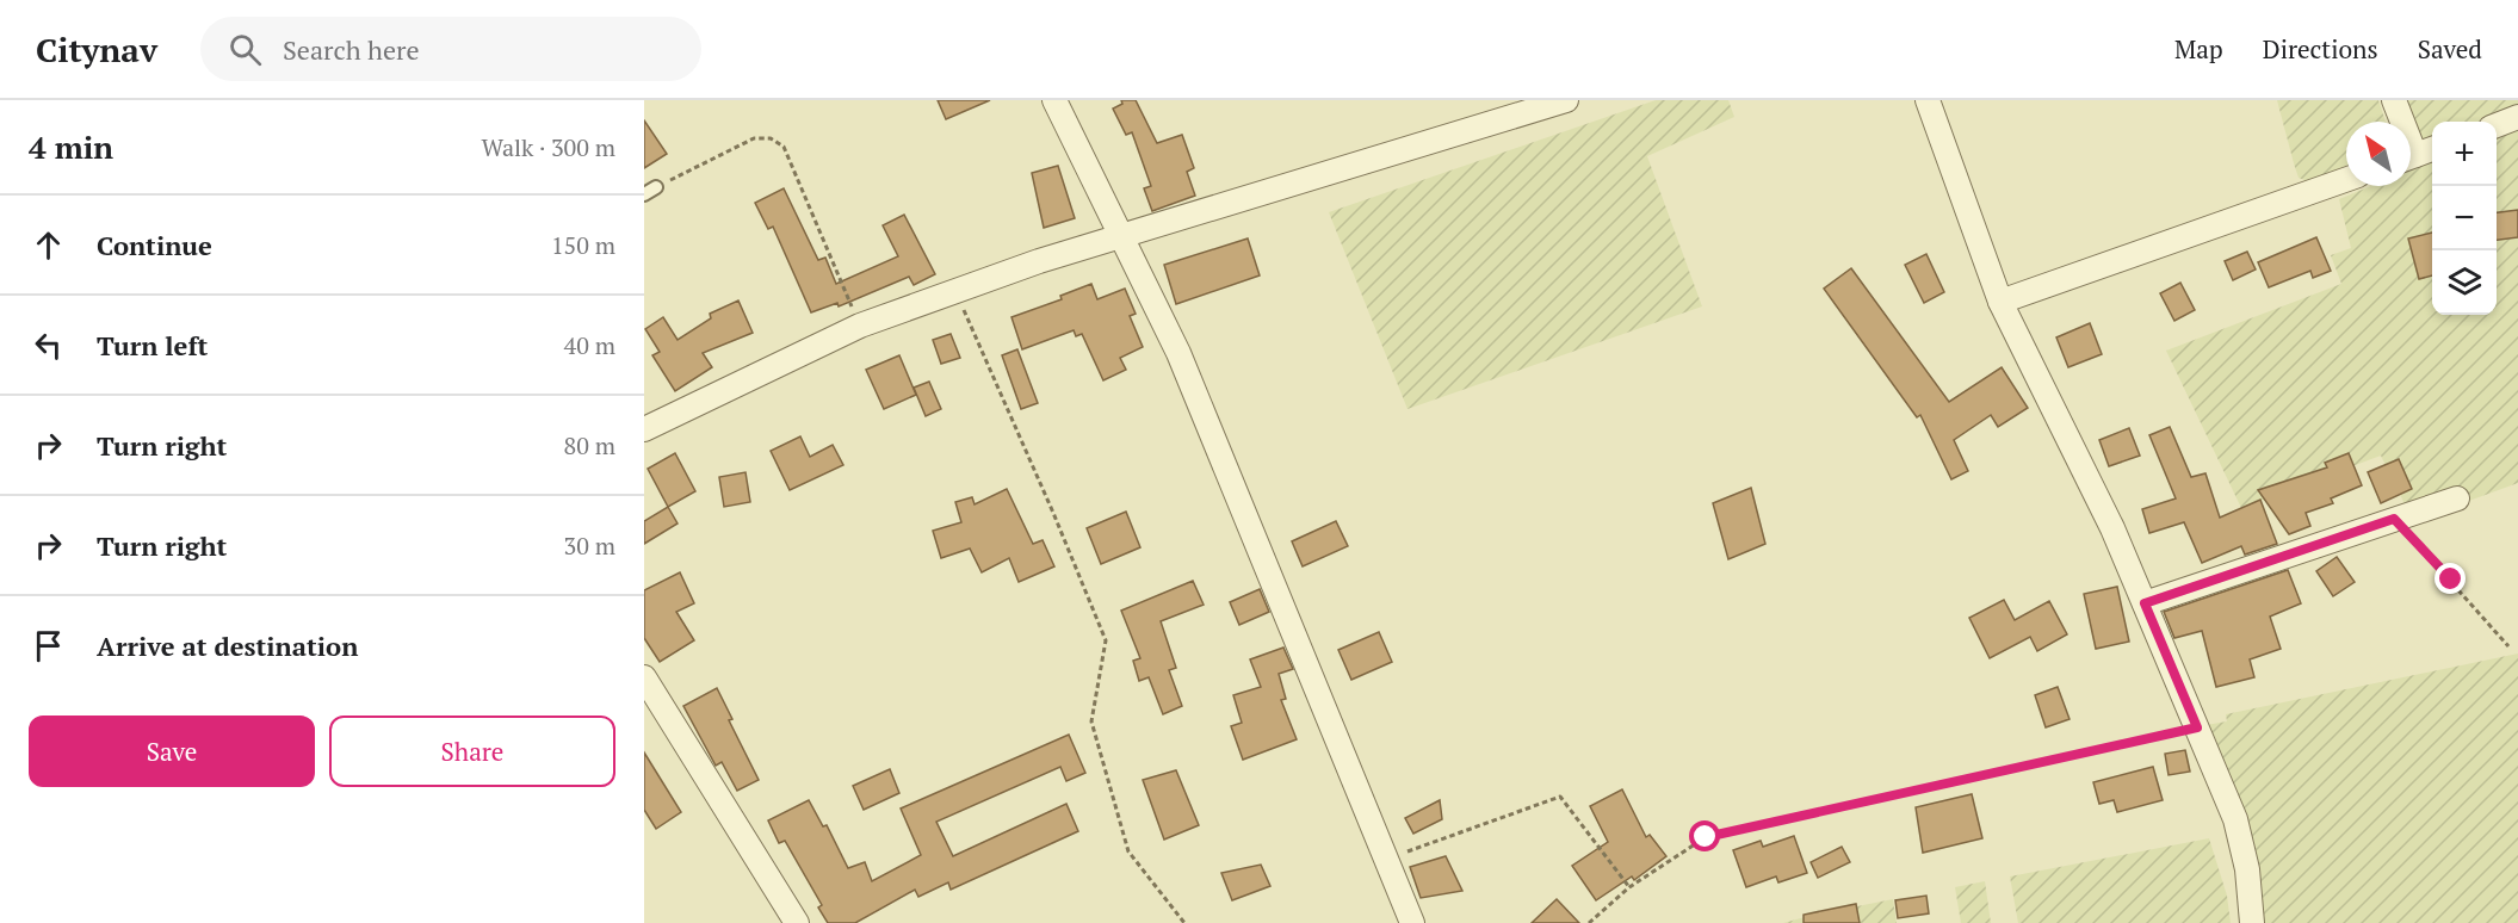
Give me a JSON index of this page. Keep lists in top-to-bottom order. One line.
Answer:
{"north":"top left","page":{"header":"Citynav","search":"Search here","nav":["Map","Directions","Saved"],"heading":["4 min","Walk · 300 m"],"map_buttons":["+","−"],"list":[["Continue","150 m"],["Turn left","40 m"],["Turn right","80 m"],["Turn right","30 m"],"Arrive at destination"],"buttons":["Save","Share"]}}
